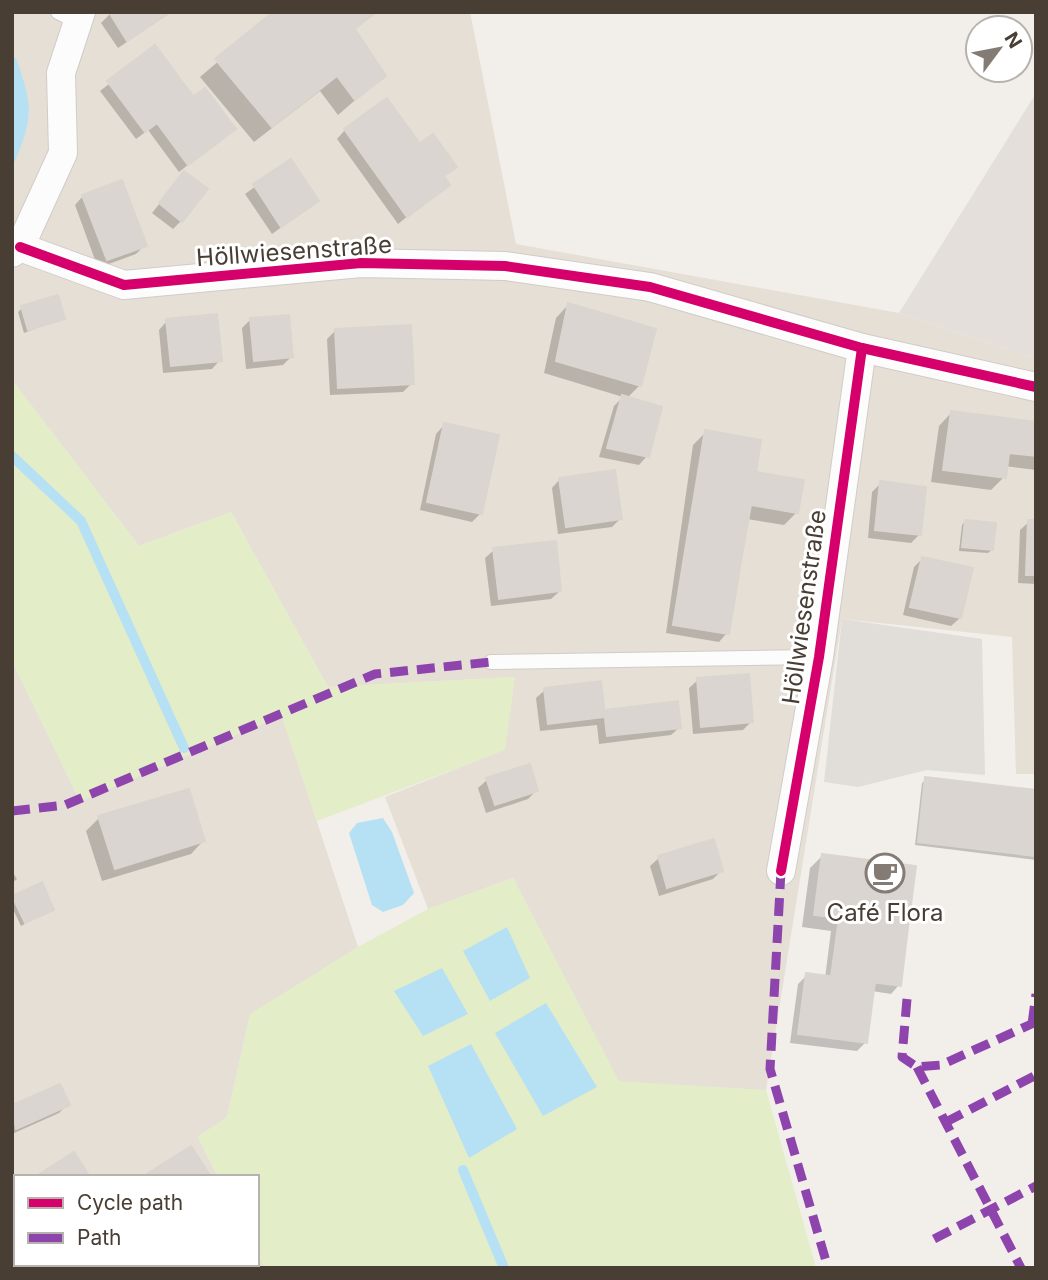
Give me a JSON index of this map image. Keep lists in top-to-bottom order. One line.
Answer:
{"streets":{"street":["Höllwiesenstraße"]},"places":{"cafe":["Café Flora"]},"legend":["Cycle path","Path"],"north":"top right"}
